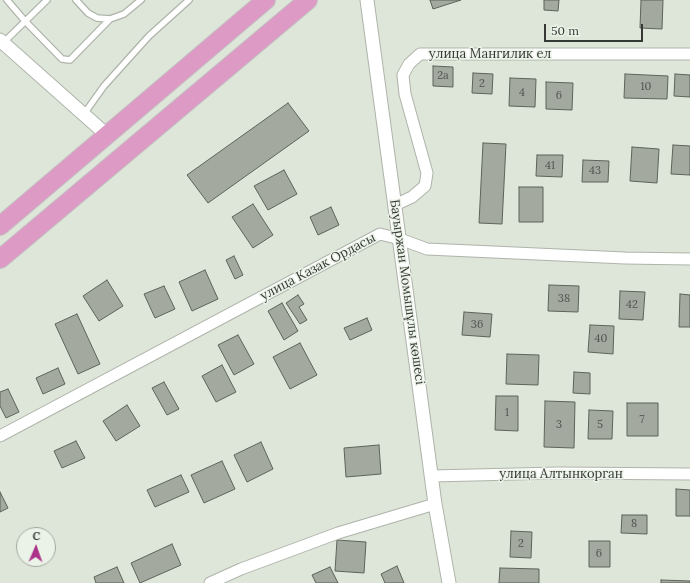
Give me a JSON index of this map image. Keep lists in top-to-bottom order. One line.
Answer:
{"streets":{"street":["улица Мангилик ел","улица Казак Ордасы","Бауыржан Момышұлы көшесі","улица Алтынкорган"]},"crossings":[["улица Мангилик ел","Бауыржан Момышұлы көшесі"],["улица Казак Ордасы","Бауыржан Момышұлы көшесі"],["Бауыржан Момышұлы көшесі","улица Алтынкорган"]],"house_numbers":["2а","2","10","4","6","41","43","38","42","36","40","1","7","3","5","8","2","6"],"scale_bar":"50 m","north":"top"}
